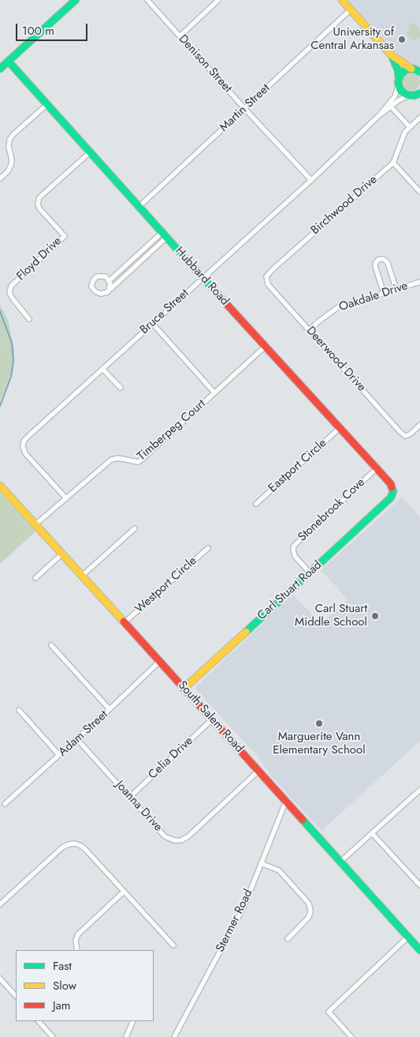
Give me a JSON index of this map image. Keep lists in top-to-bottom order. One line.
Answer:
{"streets":{"street":["Denison Street","Martin Street","Birchwood Drive","Floyd Drive","Hubbard Road","Oakdale Drive","Bruce Street","Deerwood Drive","Timberpeg Court","Eastport Circle","Stonebrook Cove","Westport Circle","Carl Stuart Road","South Salem Road","Adam Street","Celia Drive","Joanna Drive","Stermer Road"]},"crossings":[["Denison Street","Martin Street"],["Denison Street","Bruce Street"],["Martin Street","Hubbard Road"],["Birchwood Drive","Deerwood Drive"],["Floyd Drive","Hubbard Road"],["Hubbard Road","Bruce Street"],["Hubbard Road","Timberpeg Court"],["Hubbard Road","Eastport Circle"],["Hubbard Road","Stonebrook Cove"],["Hubbard Road","Carl Stuart Road"],["Oakdale Drive","Deerwood Drive"],["Bruce Street","Timberpeg Court"],["Timberpeg Court","South Salem Road"],["Stonebrook Cove","Carl Stuart Road"],["Westport Circle","South Salem Road"],["Carl Stuart Road","South Salem Road"],["South Salem Road","Adam Street"],["South Salem Road","Celia Drive"],["South Salem Road","Joanna Drive"],["South Salem Road","Stermer Road"],["Adam Street","Joanna Drive"],["Celia Drive","Joanna Drive"]],"places":["University of Central Arkansas","Carl Stuart Middle School","Marguerite Vann Elementary School"],"legend":["Fast","Slow","Jam"],"scale_bar":"100 m"}
